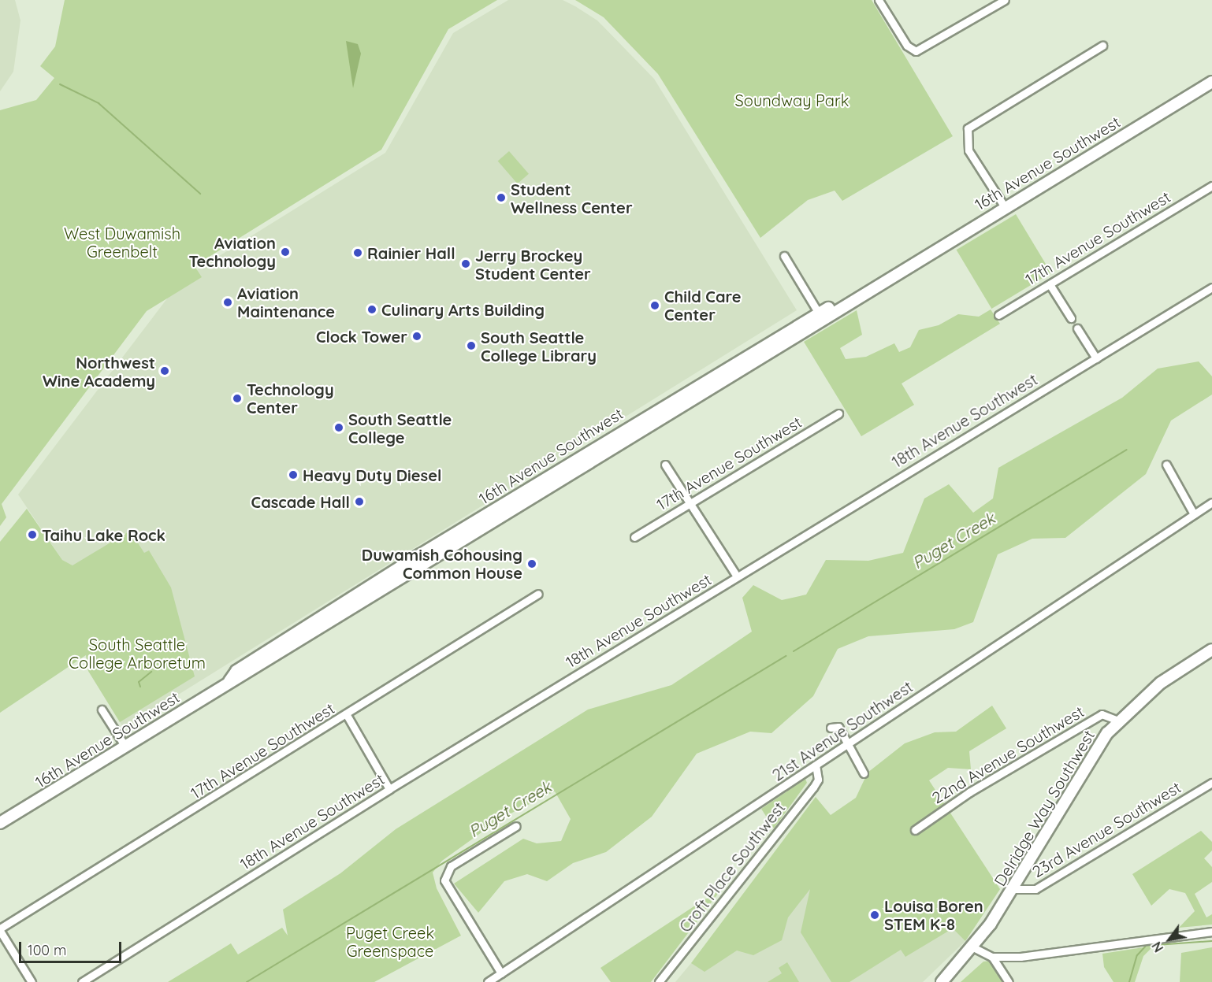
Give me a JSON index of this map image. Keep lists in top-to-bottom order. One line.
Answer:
{"streets":{"street":["16th Avenue Southwest","17th Avenue Southwest","18th Avenue Southwest","21st Avenue Southwest","22nd Avenue Southwest","Delridge Way Southwest","23rd Avenue Southwest","Croft Place Southwest"]},"crossings":[["21st Avenue Southwest","Croft Place Southwest"],["22nd Avenue Southwest","Delridge Way Southwest"],["Delridge Way Southwest","23rd Avenue Southwest"]],"water":["Puget Creek"],"parks":["Soundway Park","West Duwamish Greenbelt","South Seattle College Arboretum","Puget Creek Greenspace"],"places":["Student Wellness Center","Aviation Technology","Rainier Hall","Jerry Brockey Student Center","Aviation Maintenance","Child Care Center","Culinary Arts Building","Clock Tower","South Seattle College Library","Northwest Wine Academy","Technology Center","South Seattle College","Heavy Duty Diesel","Cascade Hall","Taihu Lake Rock","Duwamish Cohousing Common House","Louisa Boren STEM K-8"],"scale_bar":"100 m","north":"bottom left"}
